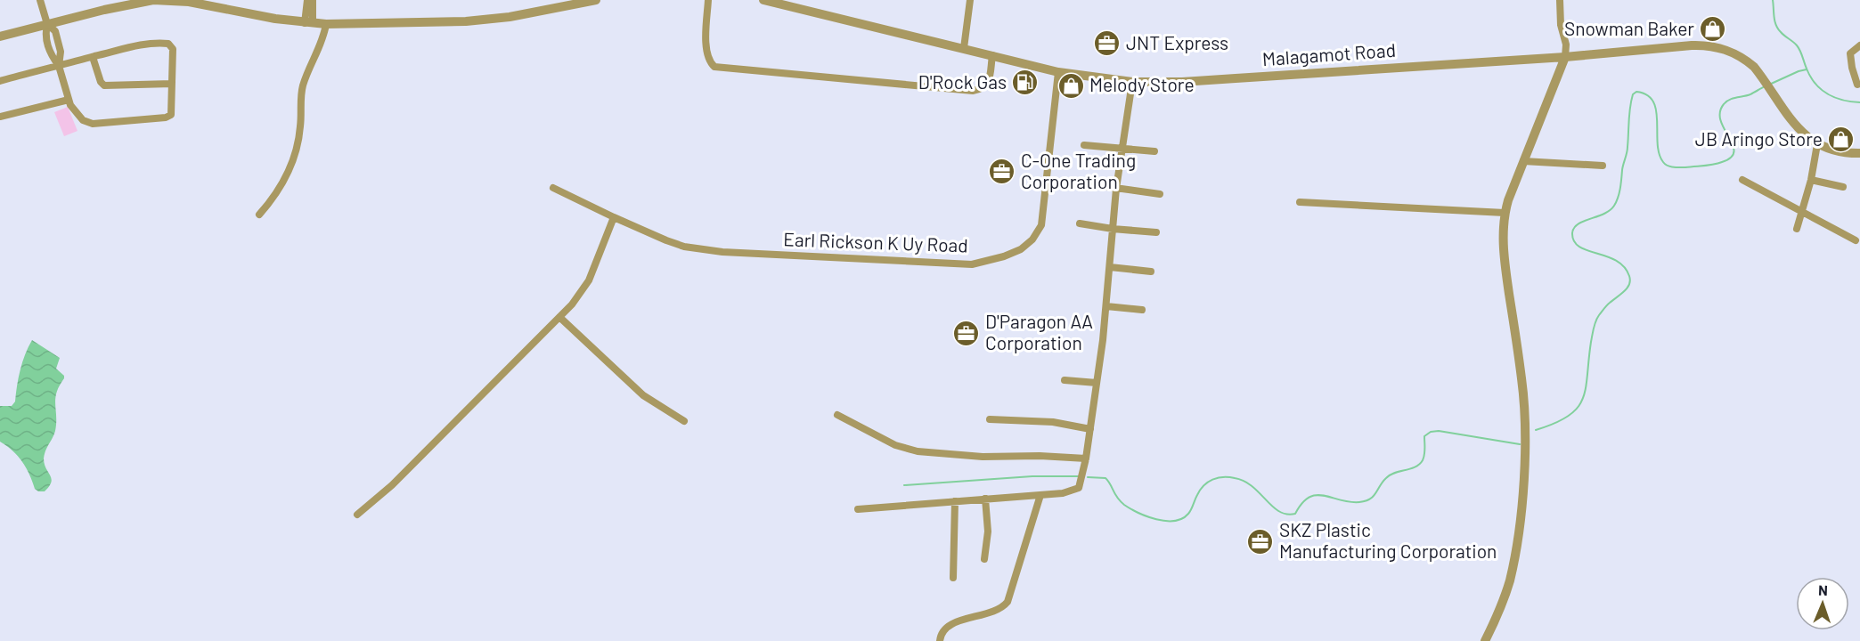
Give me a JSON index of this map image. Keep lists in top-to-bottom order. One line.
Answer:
{"streets":{"street":["Malagamot Road","Earl Rickson K Uy Road"]},"crossings":[["Malagamot Road","Earl Rickson K Uy Road"]],"places":{"shop":["Snowman Baker","Melody Store","JB Aringo Store"],"office":["JNT Express","C-One Trading Corporation","D'Paragon AA Corporation","SKZ Plastic Manufacturing Corporation"],"fuel station":["D'Rock Gas"]},"north":"top"}
